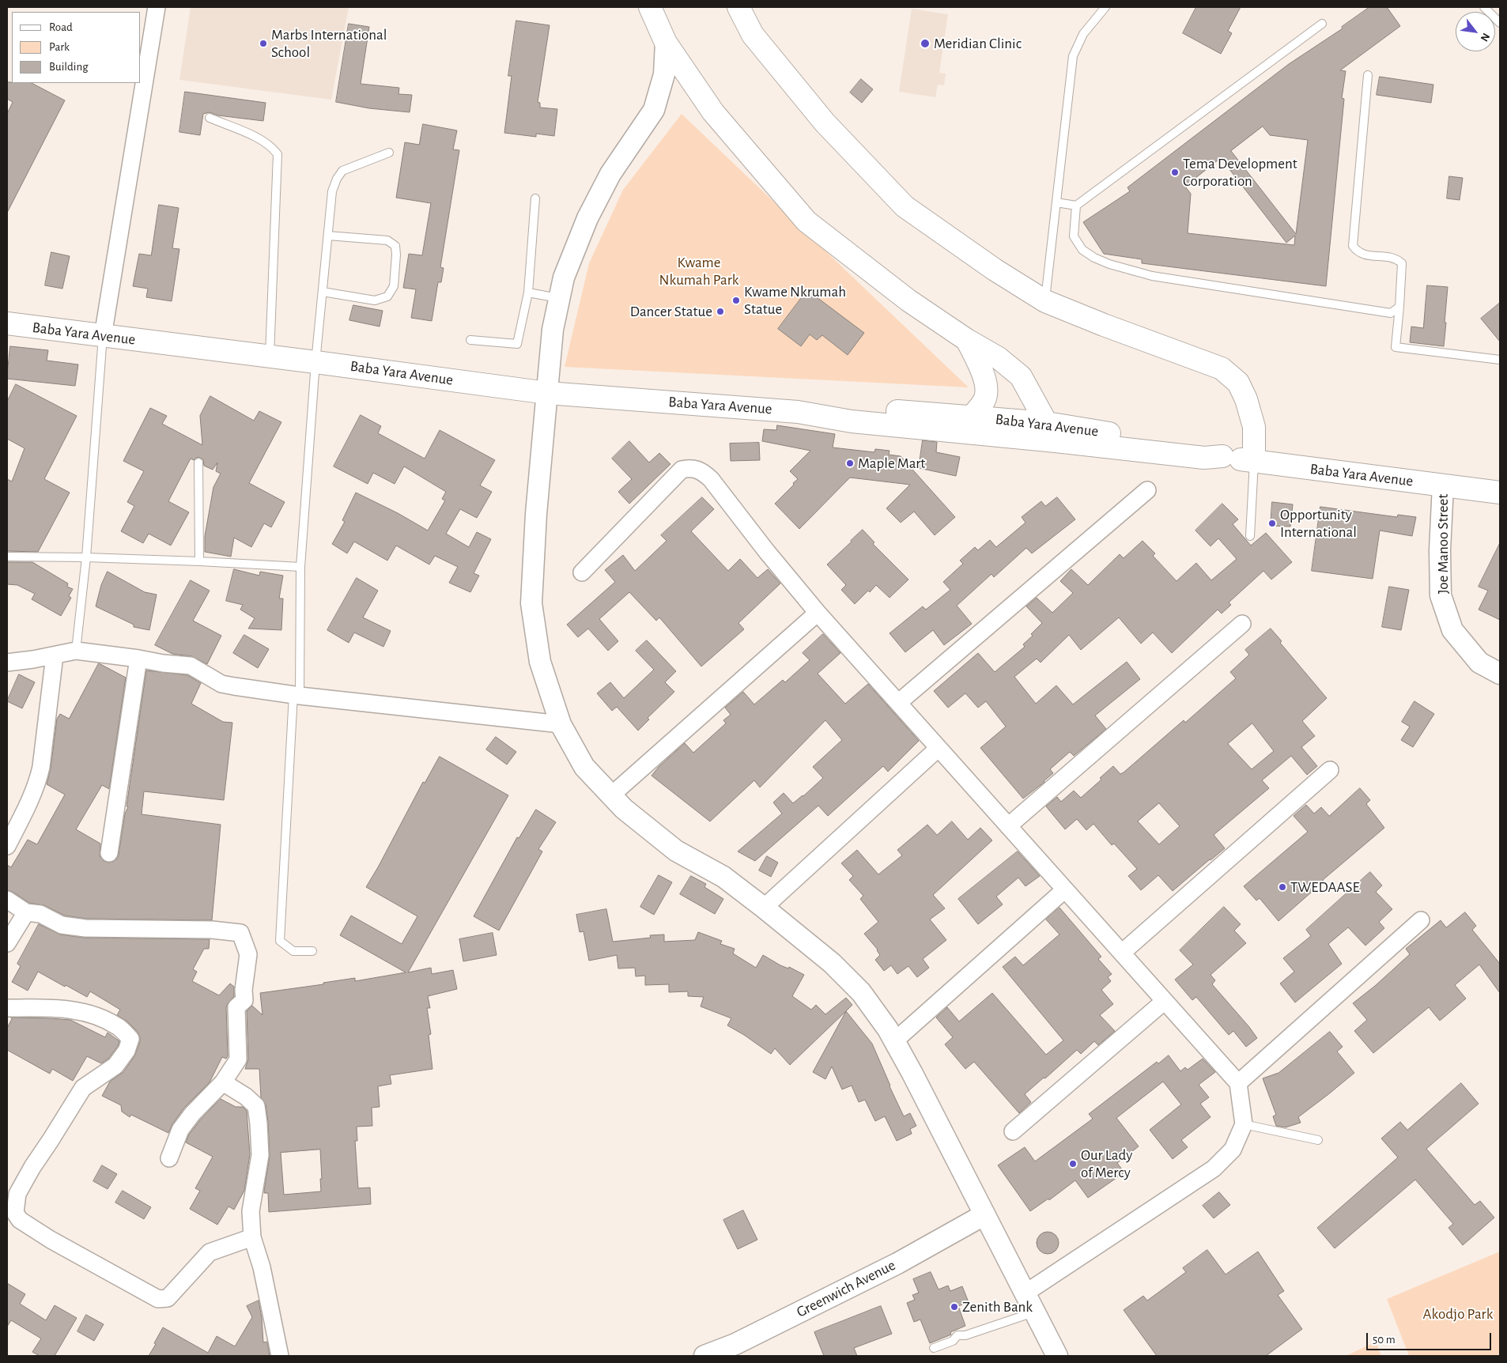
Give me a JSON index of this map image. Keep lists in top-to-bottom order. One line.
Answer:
{"streets":{"main road":["Baba Yara Avenue"],"street":["Joe Manoo Street","Greenwich Avenue"]},"crossings":[["Baba Yara Avenue","Joe Manoo Street"]],"parks":["Kwame Nkumah Park","Akodjo Park"],"places":["Marbs International School","Meridian Clinic","Tema Development Corporation","Kwame Nkrumah Statue","Dancer Statue","Maple Mart","Opportunity International","TWEDAASE","Our Lady of Mercy","Zenith Bank"],"legend":["Road","Park","Building"],"scale_bar":"50 m","north":"bottom right"}
